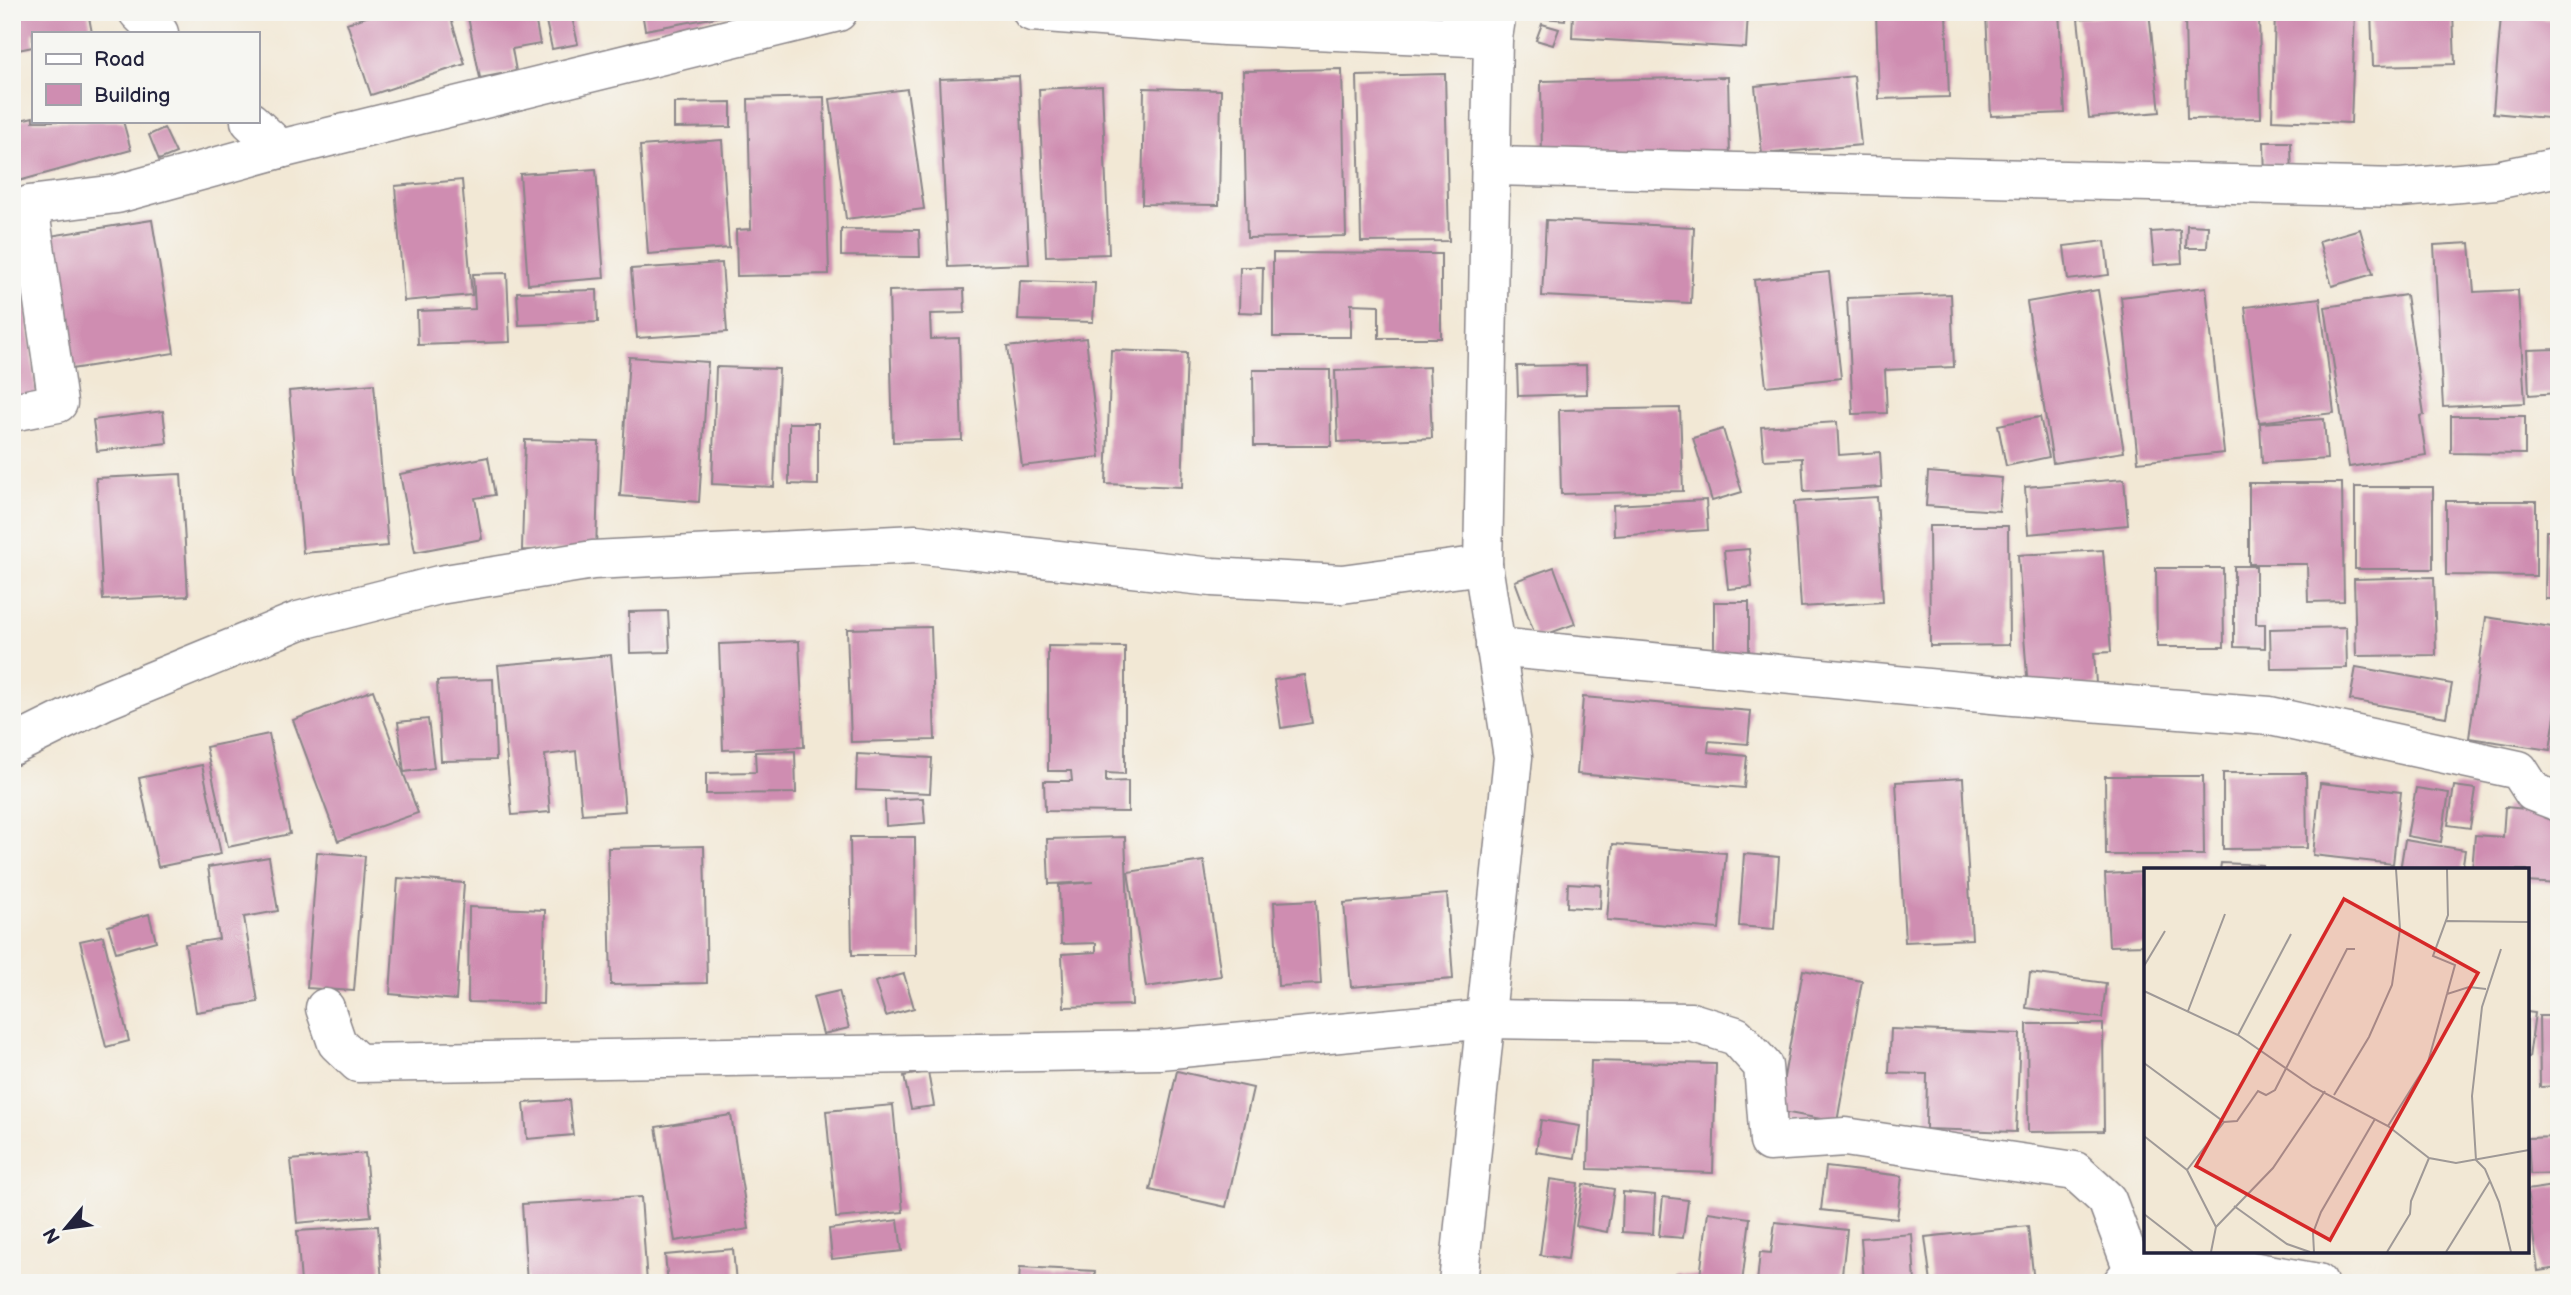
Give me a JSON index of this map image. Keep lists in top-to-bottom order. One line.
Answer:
{"legend":["Road","Building"],"north":"bottom left"}
